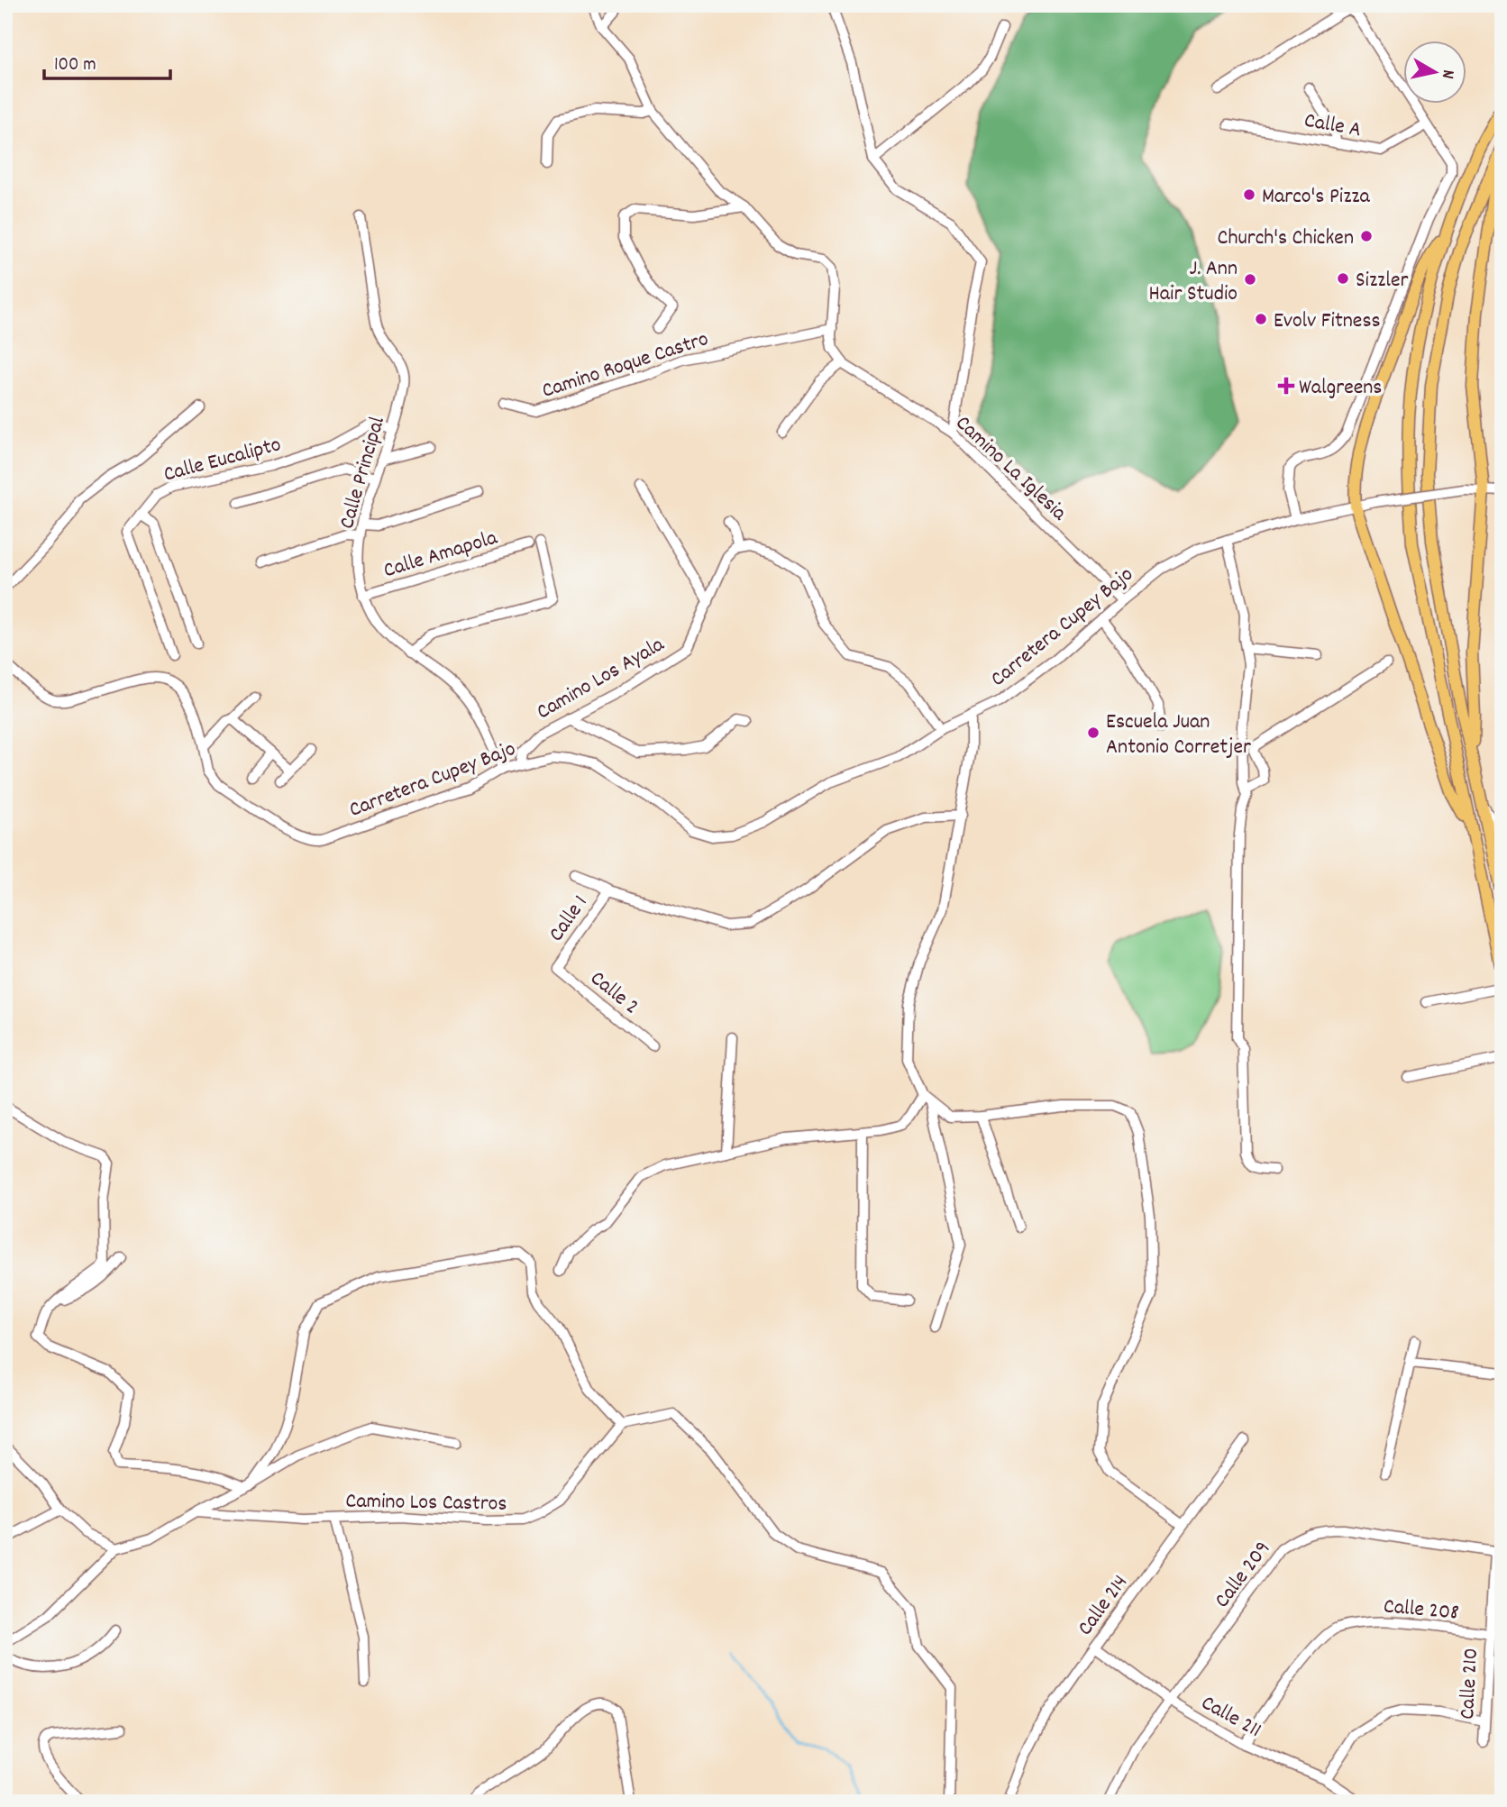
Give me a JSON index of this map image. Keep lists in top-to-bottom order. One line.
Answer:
{"streets":{"street":["Calle A","Camino Roque Castro","Calle Eucalipto","Camino La Iglesia","Calle Principal","Calle Amapola","Carretera Cupey Bajo","Camino Los Ayala","Calle 1","Calle 2","Camino Los Castros","Calle 209","Calle 214","Calle 208","Calle 210","Calle 211"]},"crossings":[["Calle Eucalipto","Calle Principal"],["Camino La Iglesia","Carretera Cupey Bajo"],["Calle Principal","Calle Amapola"],["Calle Principal","Carretera Cupey Bajo"],["Carretera Cupey Bajo","Camino Los Ayala"],["Calle 1","Calle 2"],["Calle 209","Calle 210"],["Calle 209","Calle 211"],["Calle 214","Calle 211"],["Calle 208","Calle 210"],["Calle 208","Calle 211"]],"places":{"other":["Marco's Pizza","Church's Chicken","Sizzler","J. Ann Hair Studio","Evolv Fitness","Escuela Juan Antonio Corretjer"],"health":["Walgreens"]},"scale_bar":"100 m","north":"right"}
